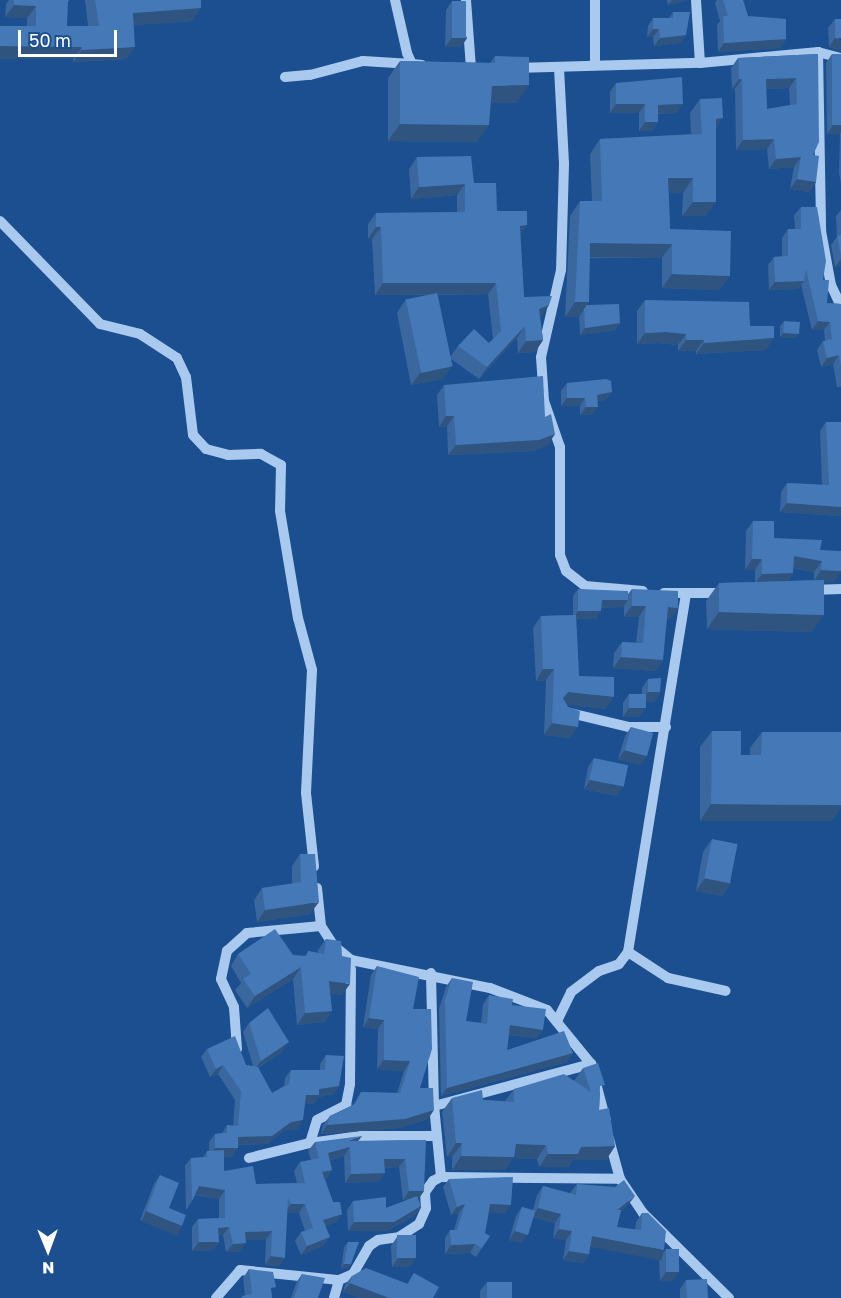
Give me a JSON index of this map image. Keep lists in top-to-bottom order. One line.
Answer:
{"scale_bar":"50 m","north":"bottom"}
